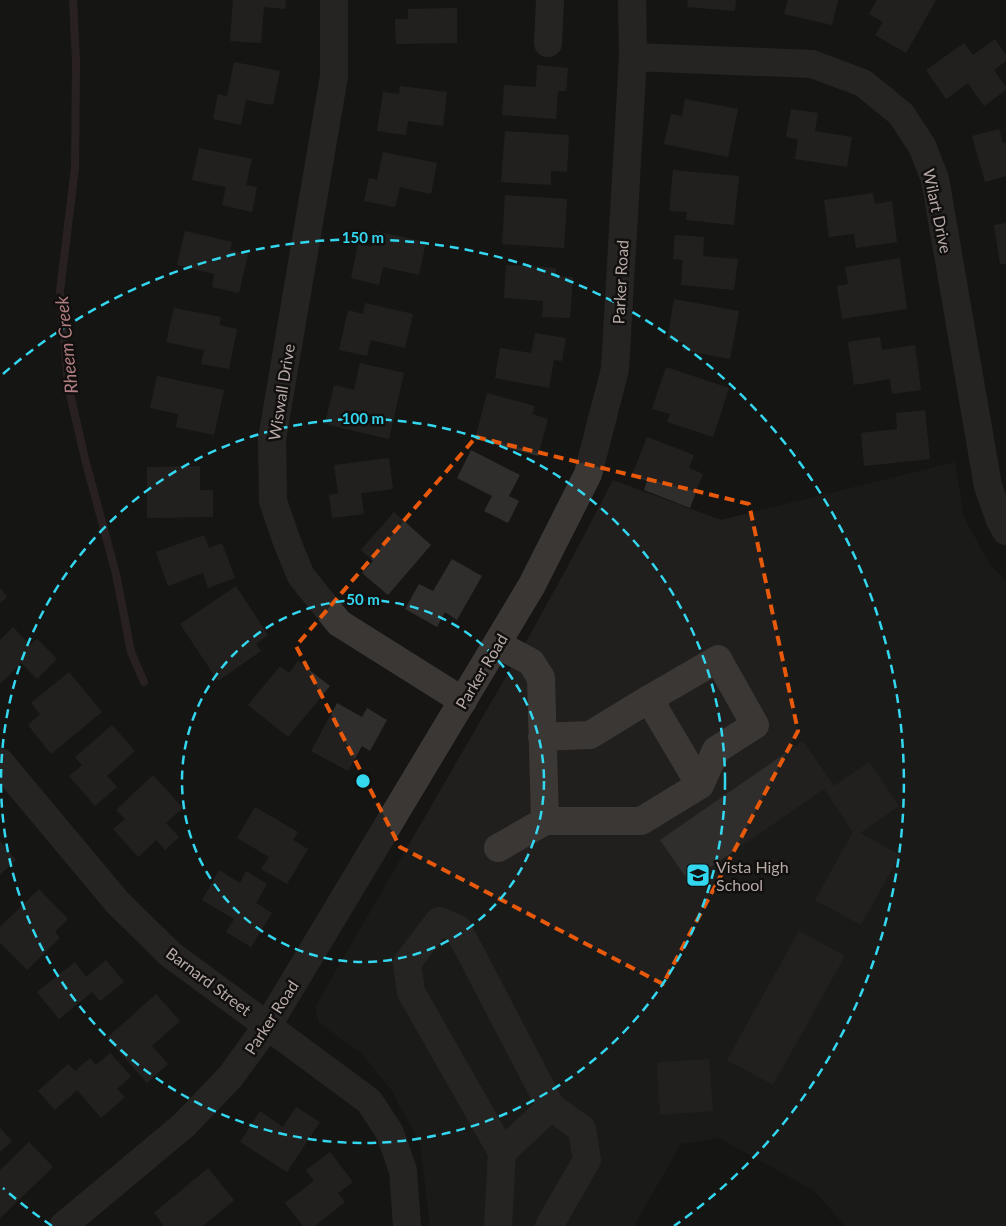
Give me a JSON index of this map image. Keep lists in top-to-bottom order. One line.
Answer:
{"streets":{"street":["Wilart Drive","Parker Road","Wiswall Drive","Barnard Street"]},"crossings":[["Wilart Drive","Parker Road"],["Parker Road","Wiswall Drive"],["Parker Road","Barnard Street"]],"water":["Rheem Creek"],"places":{"school or university":["Vista High School"]},"rings":["150 m","100 m","50 m"]}
